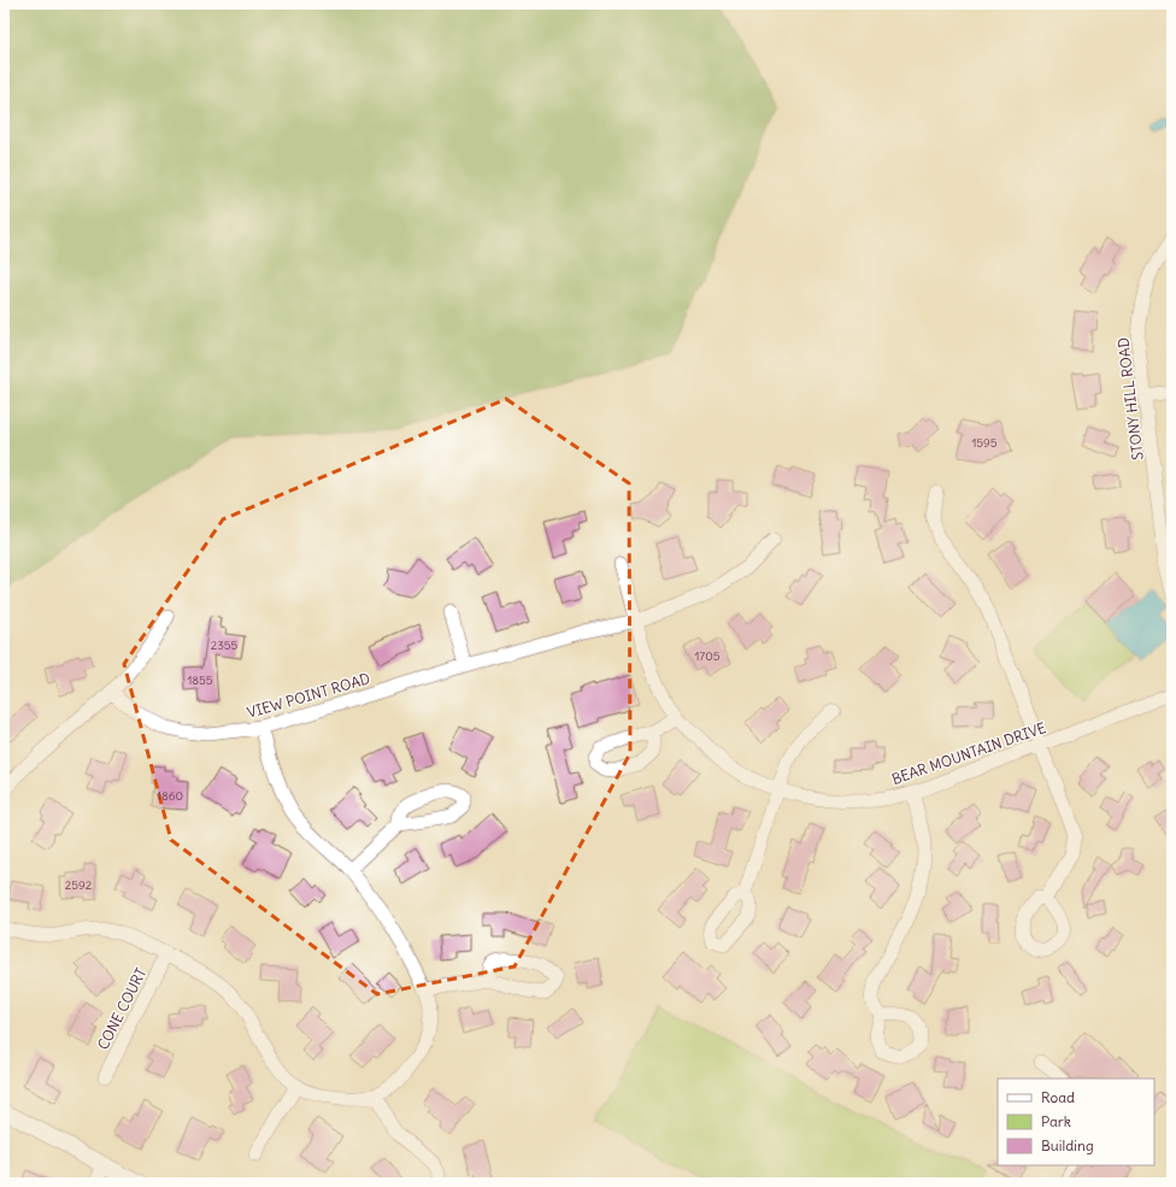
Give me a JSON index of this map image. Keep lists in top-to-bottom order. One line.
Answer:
{"streets":{"street":["STONY HILL ROAD","VIEW POINT ROAD","BEAR MOUNTAIN DRIVE","CONE COURT"]},"crossings":[["VIEW POINT ROAD","BEAR MOUNTAIN DRIVE"]],"house_numbers":["1595","2355","1705","1855","1860","2592"],"legend":["Road","Park","Building"]}
